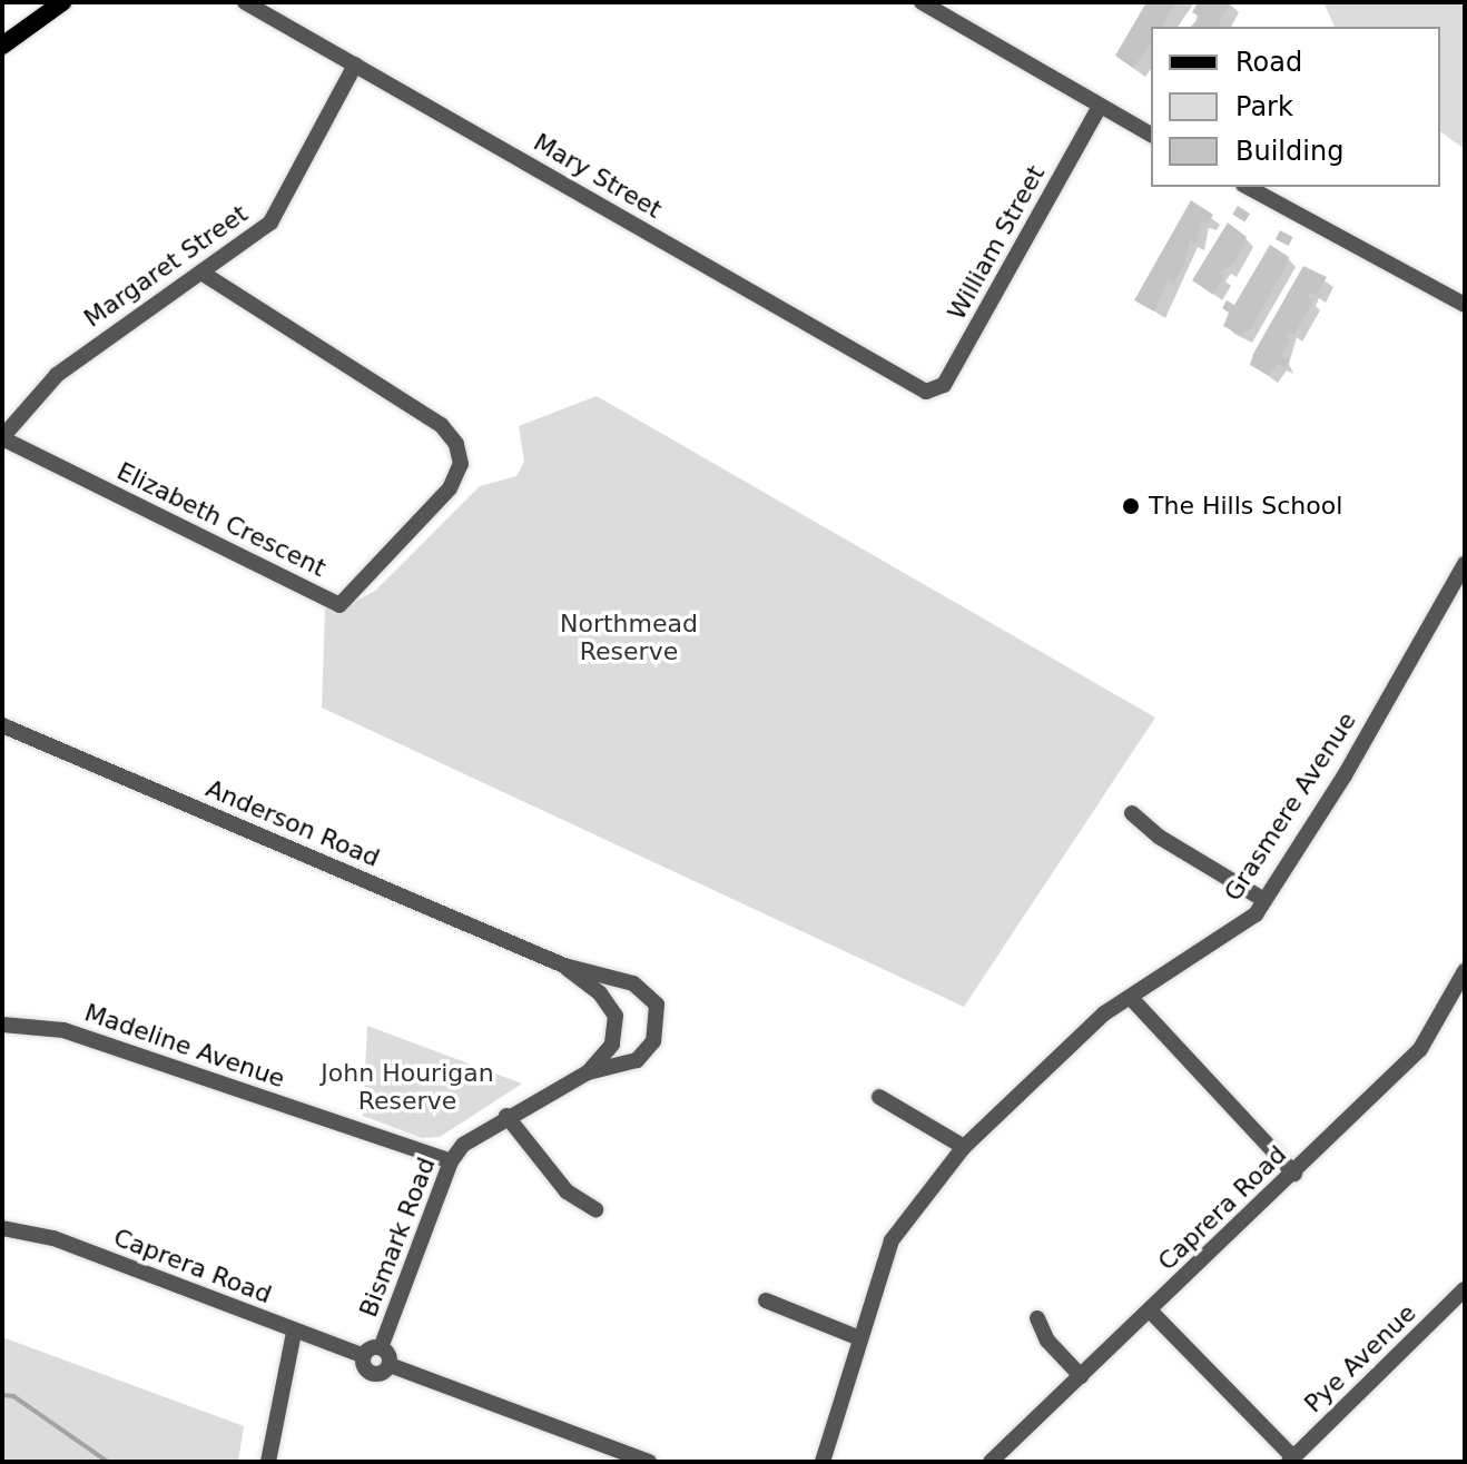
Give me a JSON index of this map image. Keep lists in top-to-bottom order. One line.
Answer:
{"streets":{"street":["Mary Street","William Street","Margaret Street","Elizabeth Crescent","Grasmere Avenue","Anderson Road","Madeline Avenue","Caprera Road","Bismark Road","Pye Avenue"]},"crossings":[["Mary Street","William Street"],["Mary Street","Margaret Street"],["Margaret Street","Elizabeth Crescent"],["Anderson Road","Bismark Road"],["Madeline Avenue","Bismark Road"]],"parks":["Northmead Reserve","John Hourigan Reserve"],"places":["The Hills School"],"legend":["Road","Park","Building"]}
